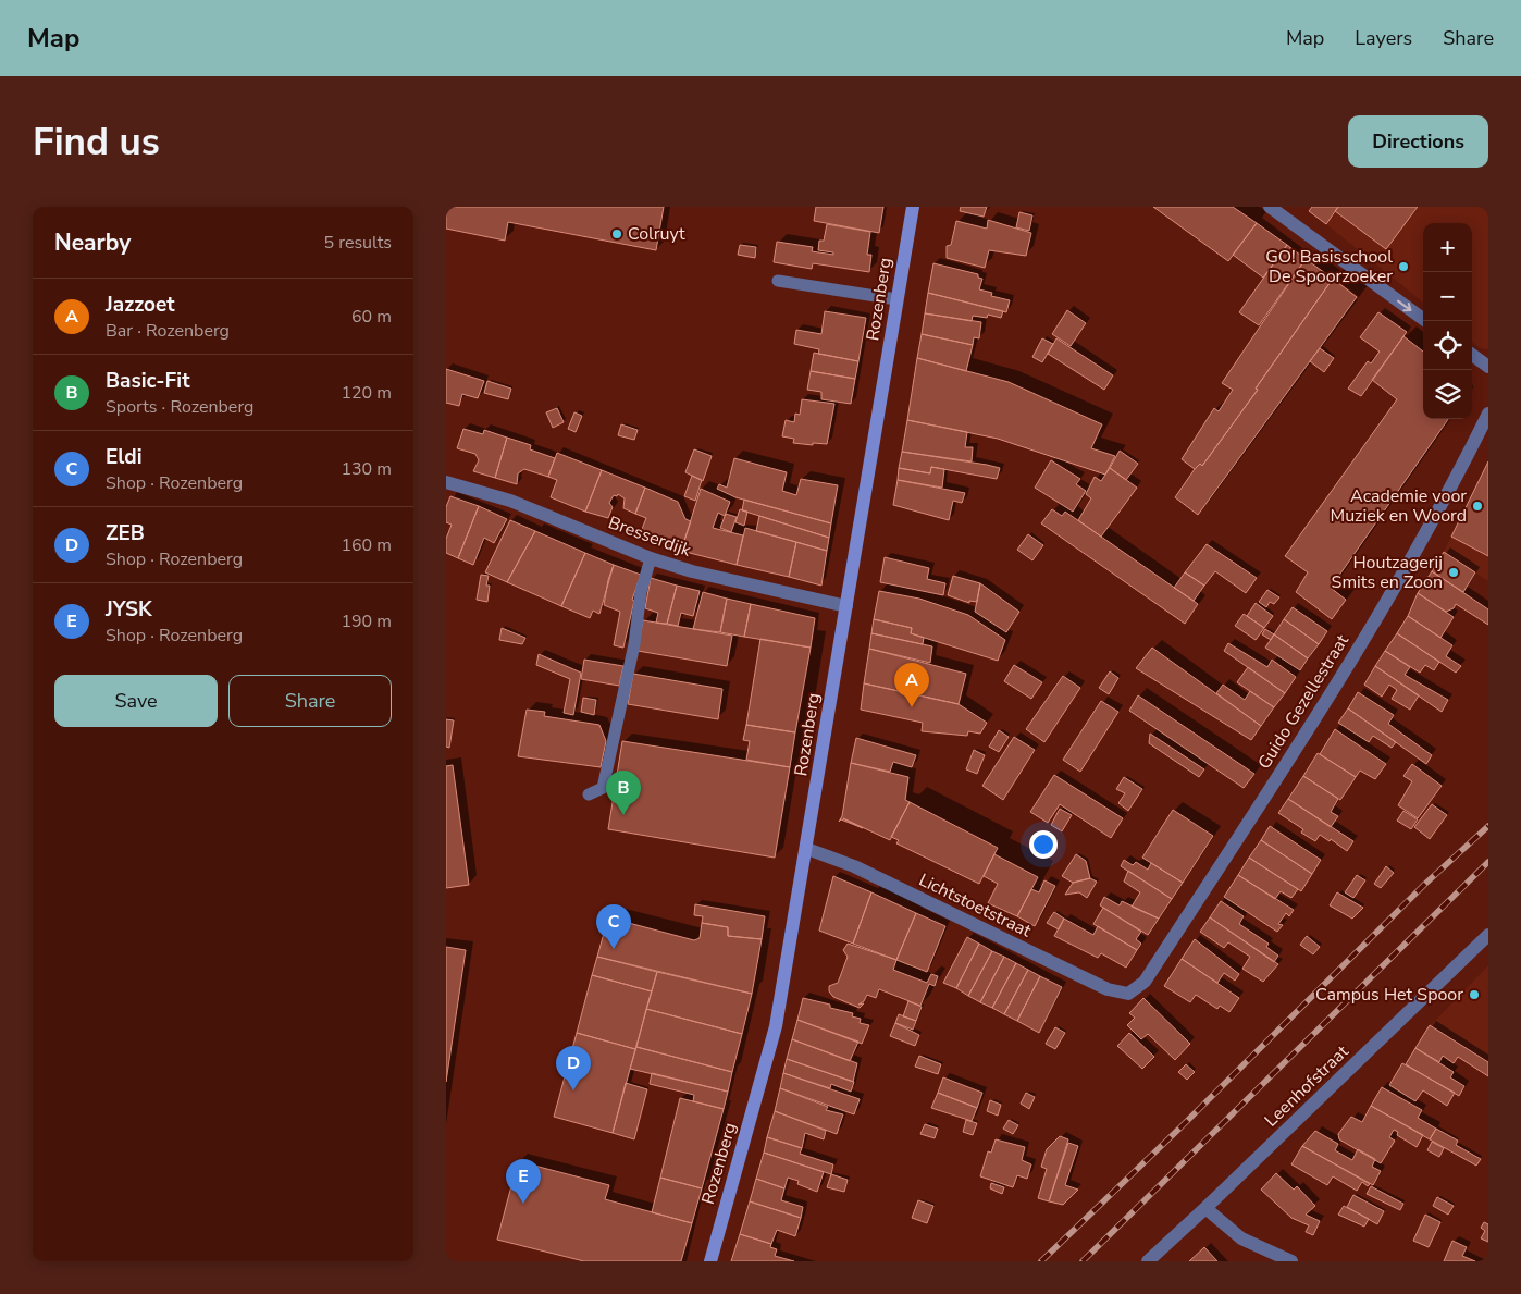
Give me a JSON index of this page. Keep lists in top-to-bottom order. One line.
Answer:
{"streets":{"main road":["Rozenberg"],"street":["Bresserdijk","Guido Gezellestraat","Lichtstoetstraat","Leenhofstraat"]},"crossings":[["Rozenberg","Bresserdijk"],["Rozenberg","Lichtstoetstraat"],["Guido Gezellestraat","Lichtstoetstraat"]],"places":["Colruyt","GO! Basisschool De Spoorzoeker","Academie voor Muziek en Woord","Houtzagerij Smits en Zoon","Campus Het Spoor"],"page":{"header":"Map","nav":["Map","Layers","Share"],"buttons":["Directions",["Save","Share"]],"title":"Find us","heading":["Nearby","5 results"],"map_buttons":["+","−"],"list":[{"mark":"A","name":"Jazzoet","note":"Bar · Rozenberg","value":"60 m"},{"mark":"B","name":"Basic-Fit","note":"Sports · Rozenberg","value":"120 m"},{"mark":"C","name":"Eldi","note":"Shop · Rozenberg","value":"130 m"},{"mark":"D","name":"ZEB","note":"Shop · Rozenberg","value":"160 m"},{"mark":"E","name":"JYSK","note":"Shop · Rozenberg","value":"190 m"}],"pins":["A","B","C","D","E"]}}
